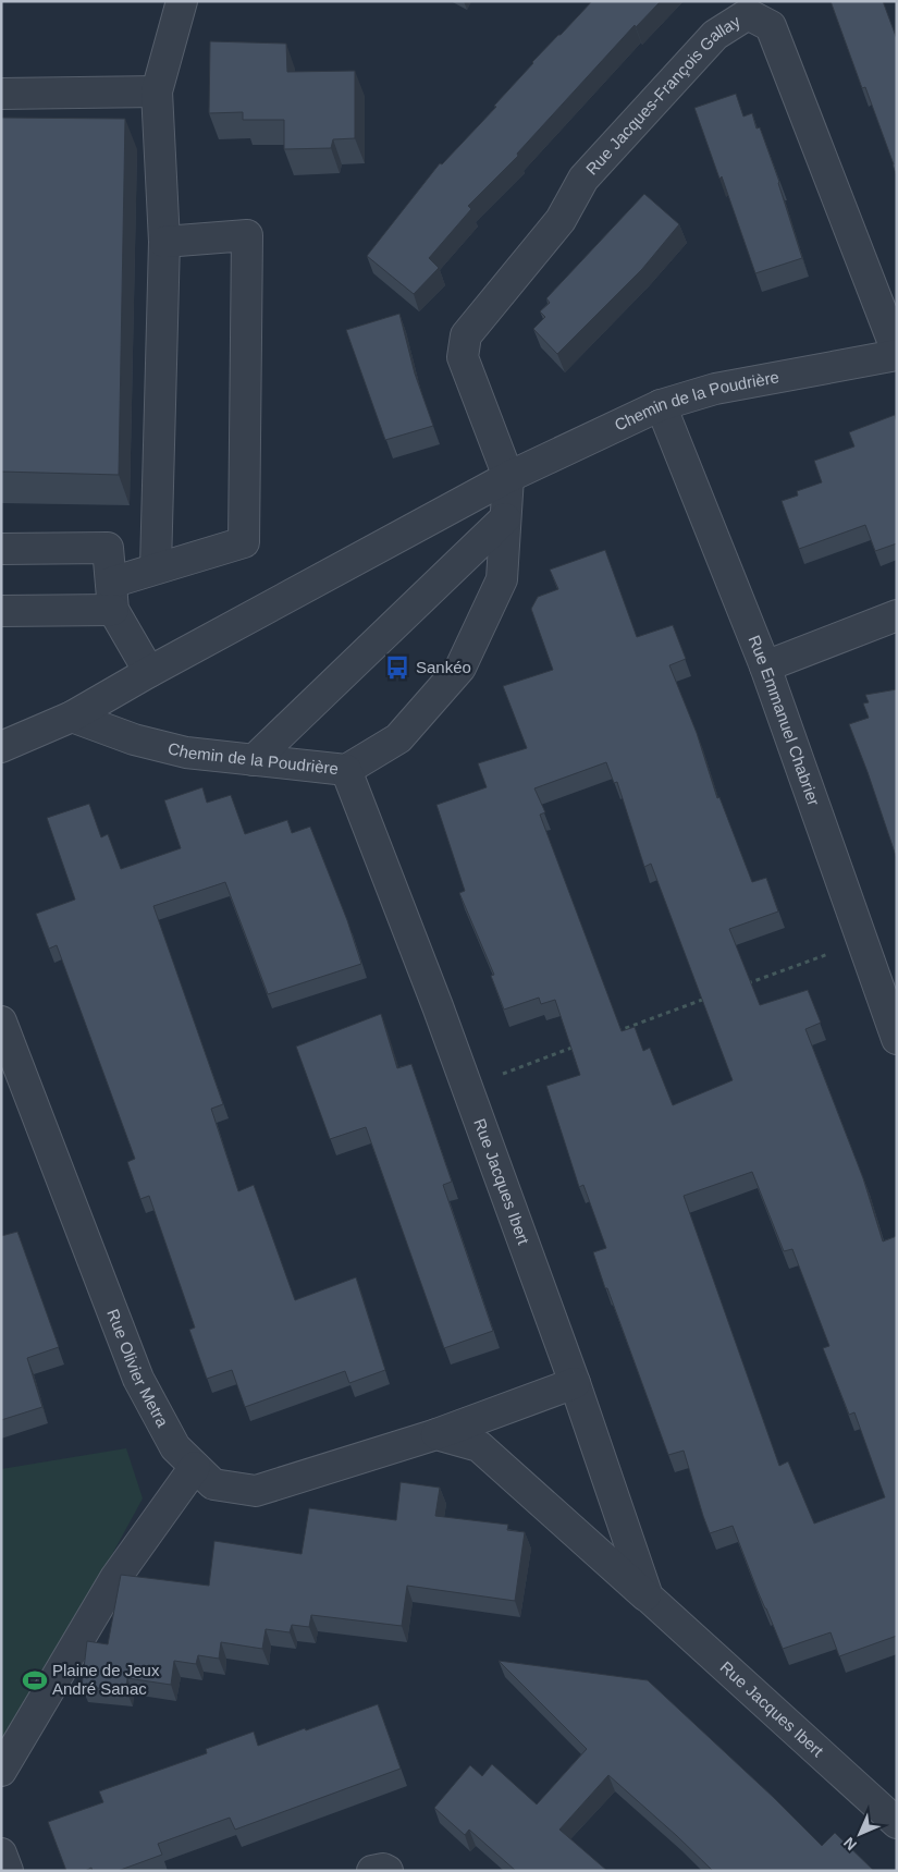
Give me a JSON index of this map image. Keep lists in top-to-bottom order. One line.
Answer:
{"streets":{"street":["Rue Jacques-François Gallay","Chemin de la Poudrière","Rue Emmanuel Chabrier","Rue Jacques Ibert","Rue Olivier Metra"]},"crossings":[["Rue Jacques-François Gallay","Chemin de la Poudrière"],["Chemin de la Poudrière","Rue Emmanuel Chabrier"],["Chemin de la Poudrière","Rue Jacques Ibert"],["Rue Jacques Ibert","Rue Olivier Metra"]],"places":{"bus stop":["Sankéo"],"sports":["Plaine de Jeux André Sanac"]},"north":"bottom left"}
